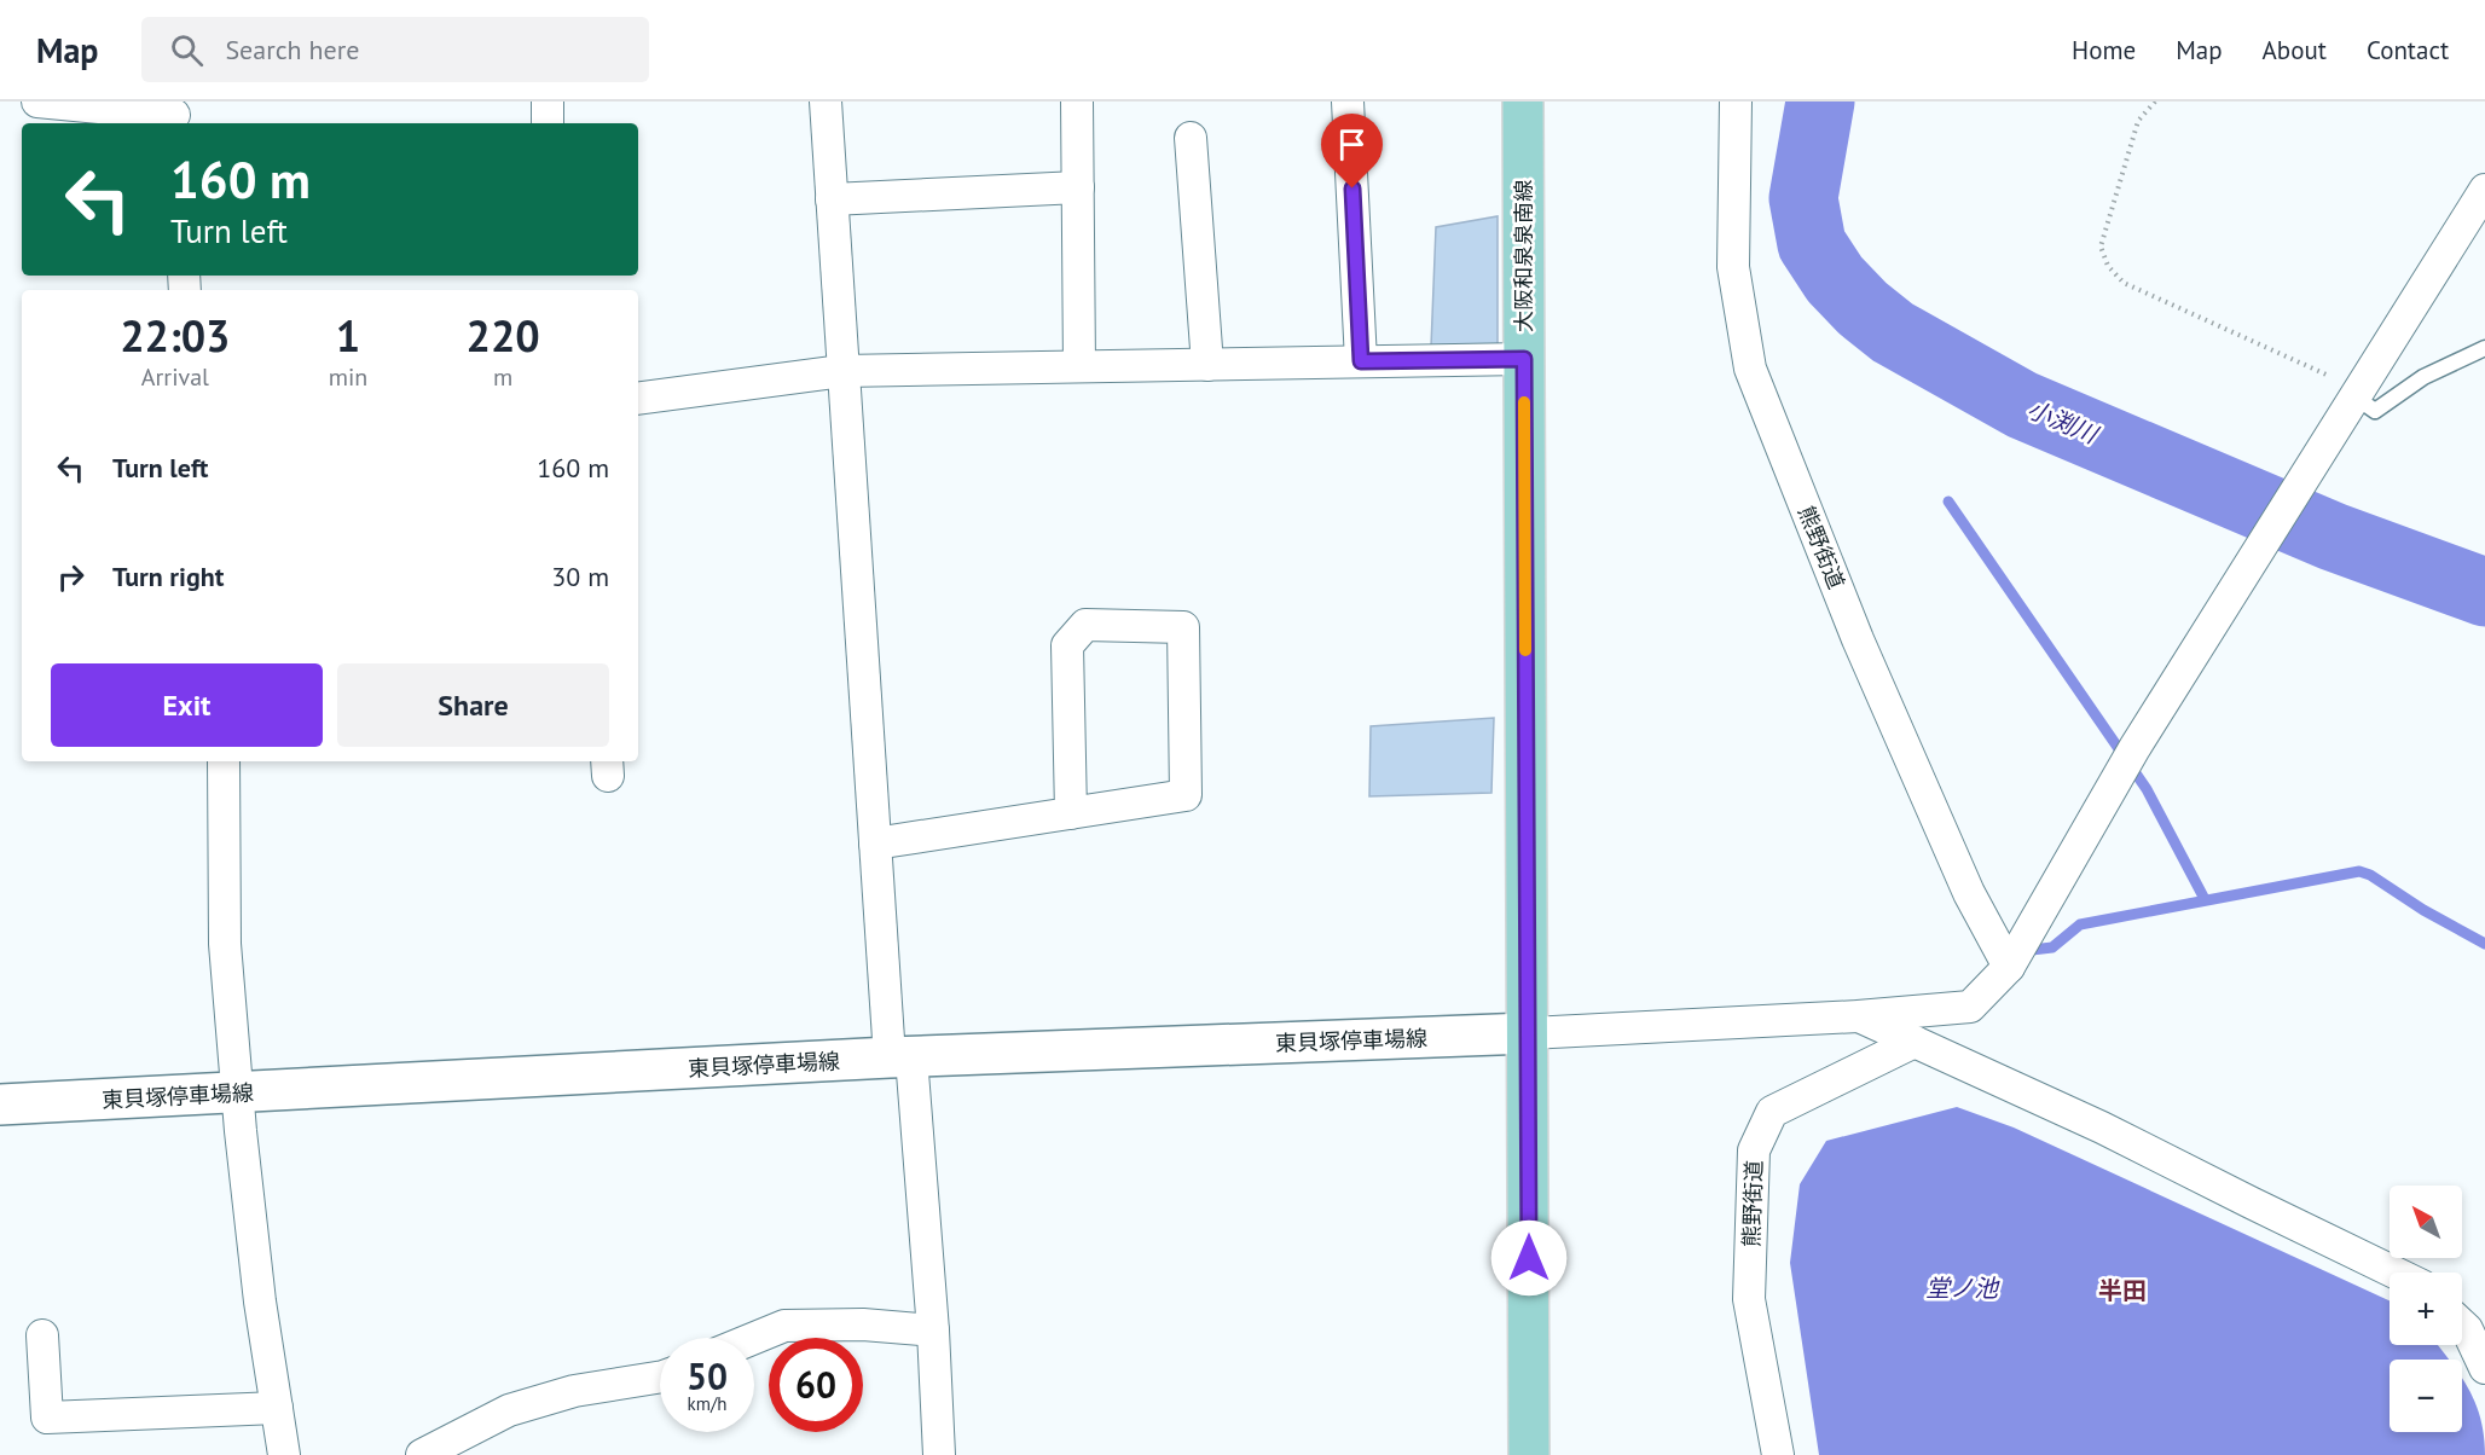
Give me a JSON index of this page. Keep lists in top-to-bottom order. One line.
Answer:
{"streets":{"main road":["大阪和泉泉南線","東貝塚停車場線"],"street":["熊野街道"]},"crossings":[["大阪和泉泉南線","東貝塚停車場線"]],"districts":["半田"],"water":["小渕川","堂ノ池"],"north":"top left","page":{"header":"Map","search":"Search here","nav":["Home","Map","About","Contact"],"turn":["160 m","Turn left"],"eta":["22:03","Arrival","1","min","220","m"],"list":[{"name":"Turn left","value":"160 m"},{"name":"Turn right","value":"30 m"}],"buttons":["Exit","Share"],"map_buttons":["+","−"],"speed":"50 km/h","limit":"60"}}
